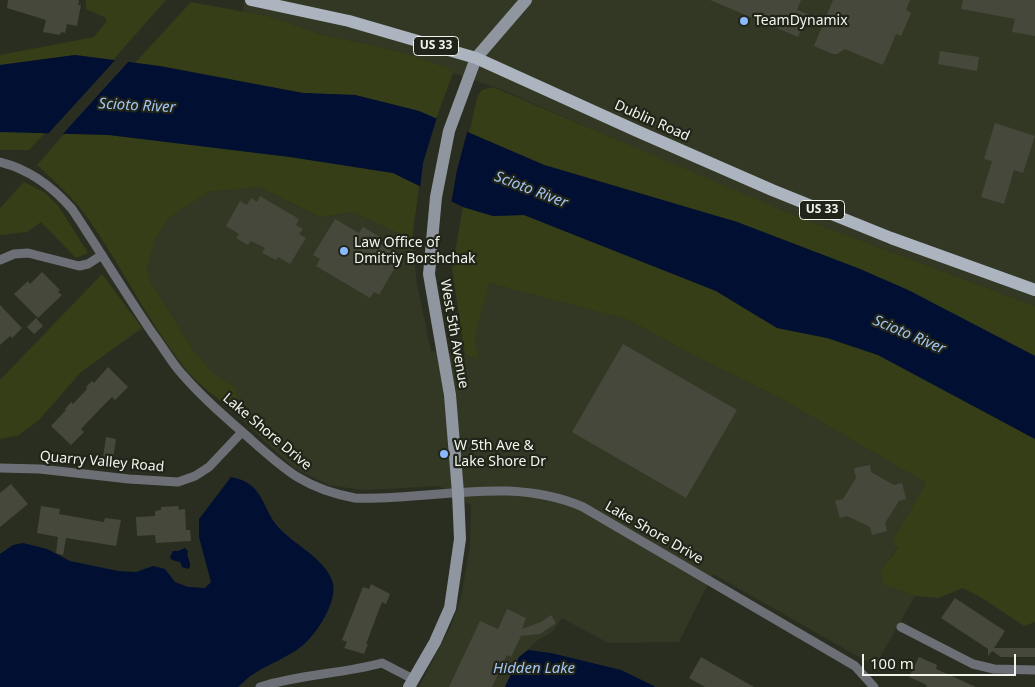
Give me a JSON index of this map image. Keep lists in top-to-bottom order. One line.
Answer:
{"streets":{"main road":["US 33","Dublin Road","West 5th Avenue"],"street":["Lake Shore Drive","Quarry Valley Road"]},"crossings":[["Dublin Road","West 5th Avenue"],["West 5th Avenue","Lake Shore Drive"],["Lake Shore Drive","Quarry Valley Road"]],"water":["Scioto River","Hidden Lake"],"places":["TeamDynamix","Law Office of Dmitriy Borshchak","W 5th Ave & Lake Shore Dr"],"scale_bar":"100 m"}
